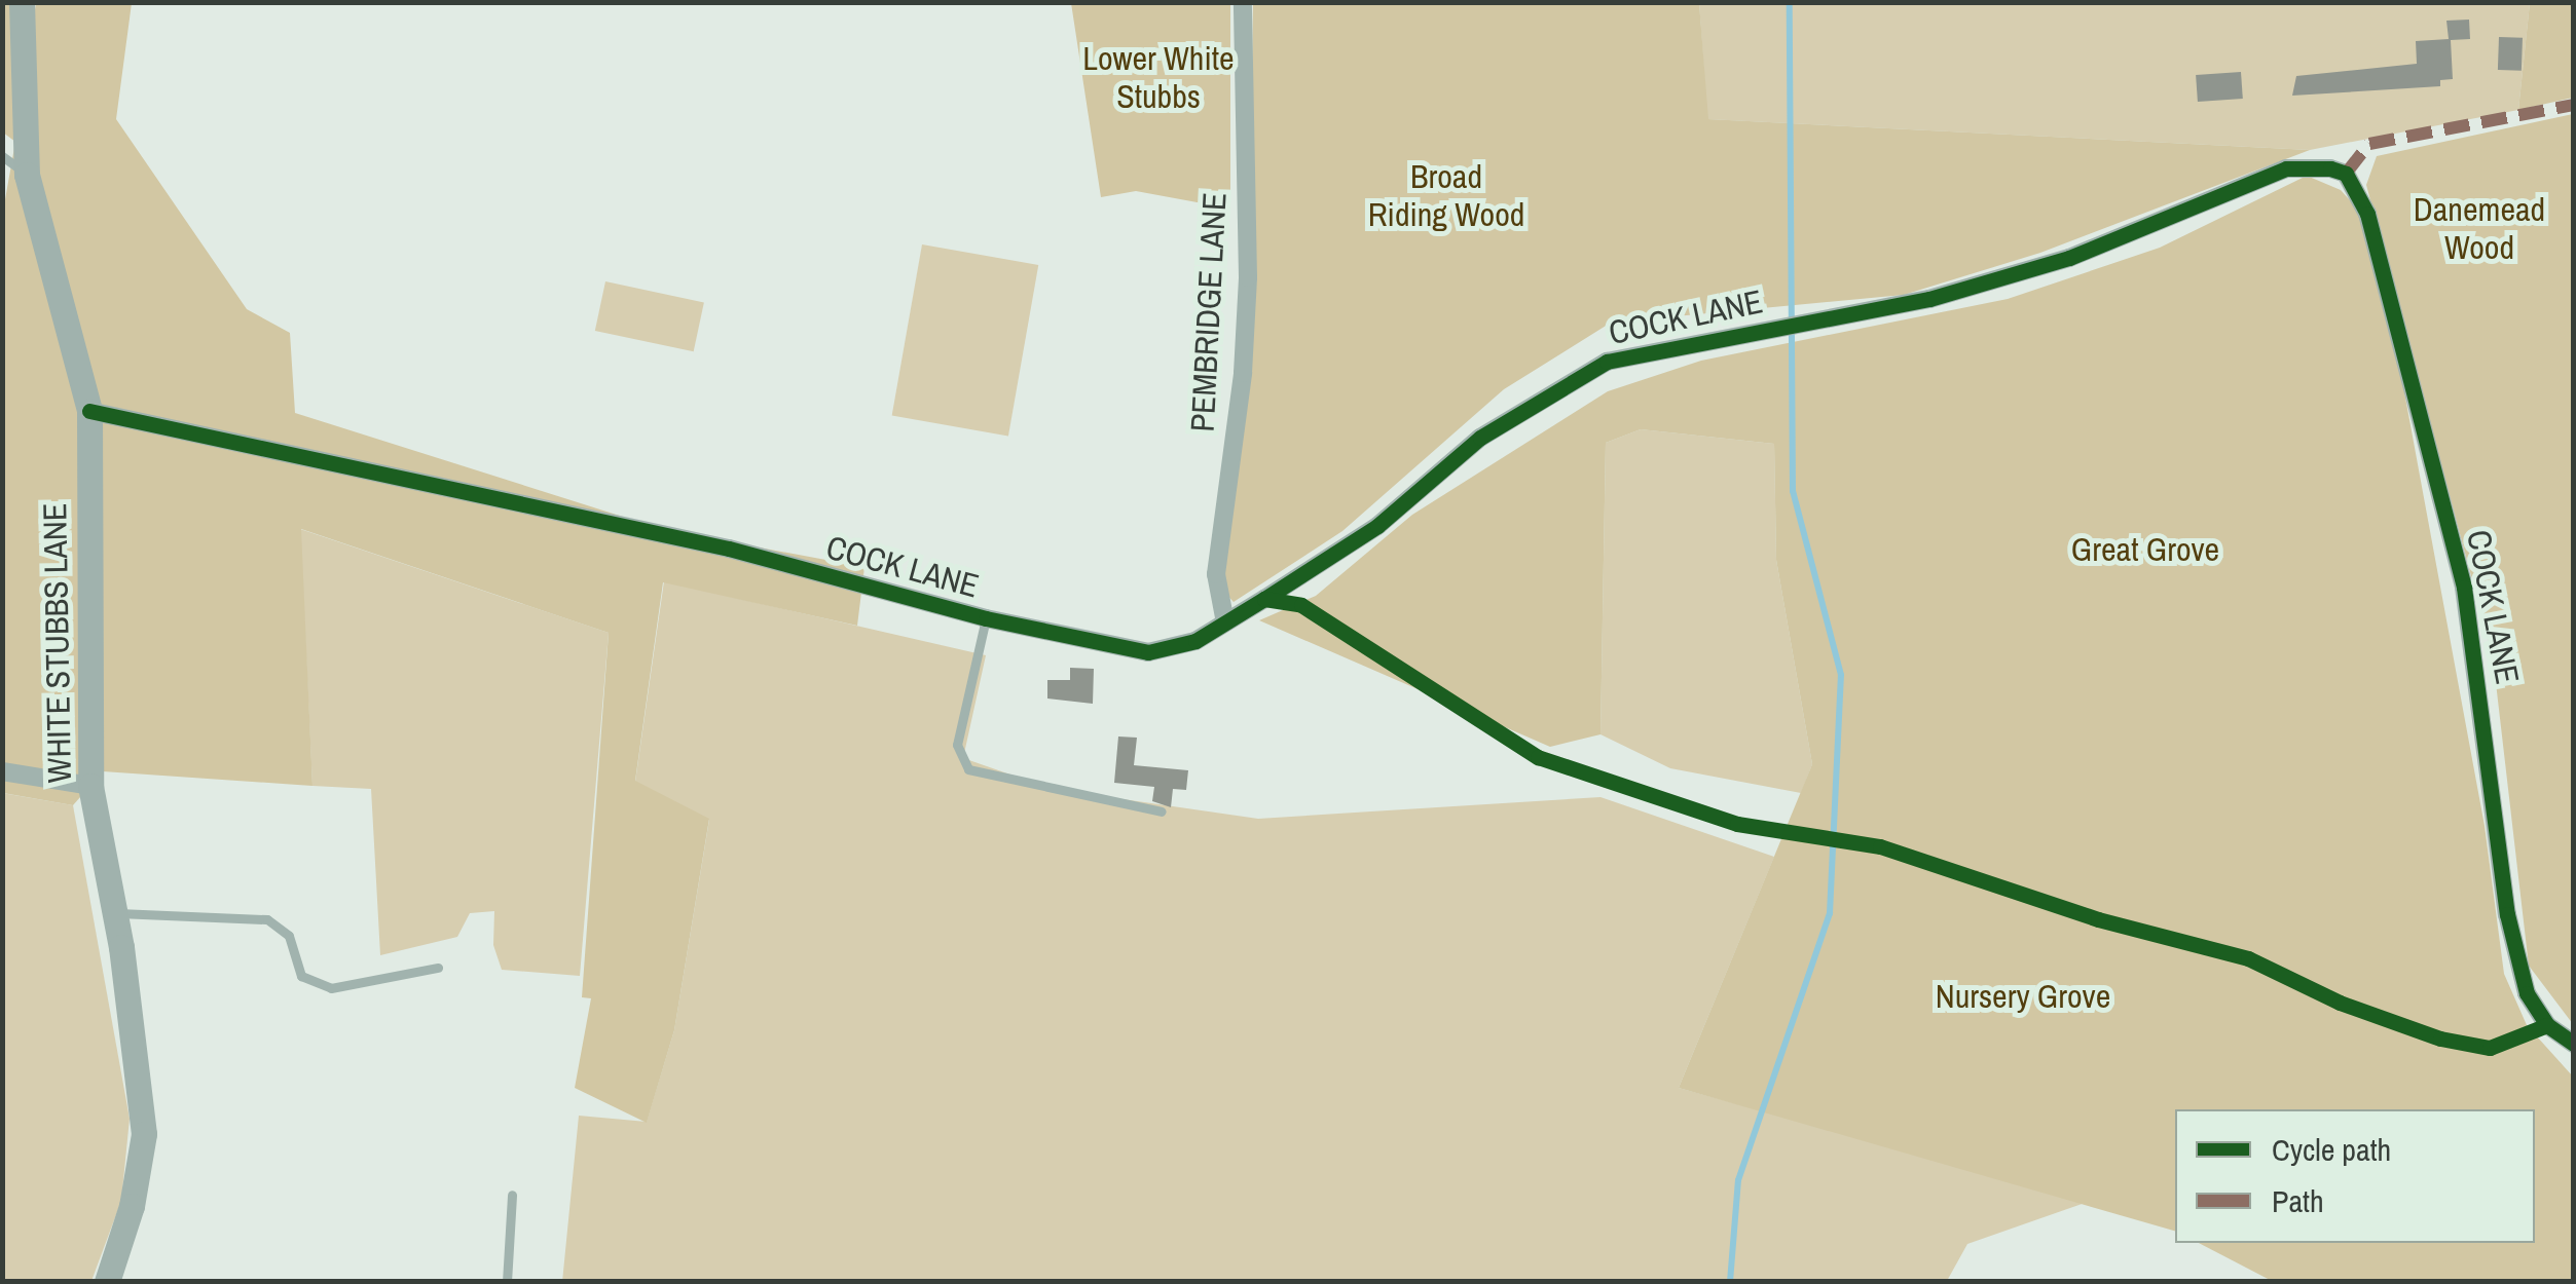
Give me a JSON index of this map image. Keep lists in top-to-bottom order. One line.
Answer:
{"streets":{"street":["PEMBRIDGE LANE","COCK LANE","WHITE STUBBS LANE"]},"crossings":[["PEMBRIDGE LANE","COCK LANE"],["COCK LANE","WHITE STUBBS LANE"]],"parks":["Lower White Stubbs","Broad Riding Wood","Danemead Wood","Great Grove","Nursery Grove"],"legend":["Cycle path","Path"]}
